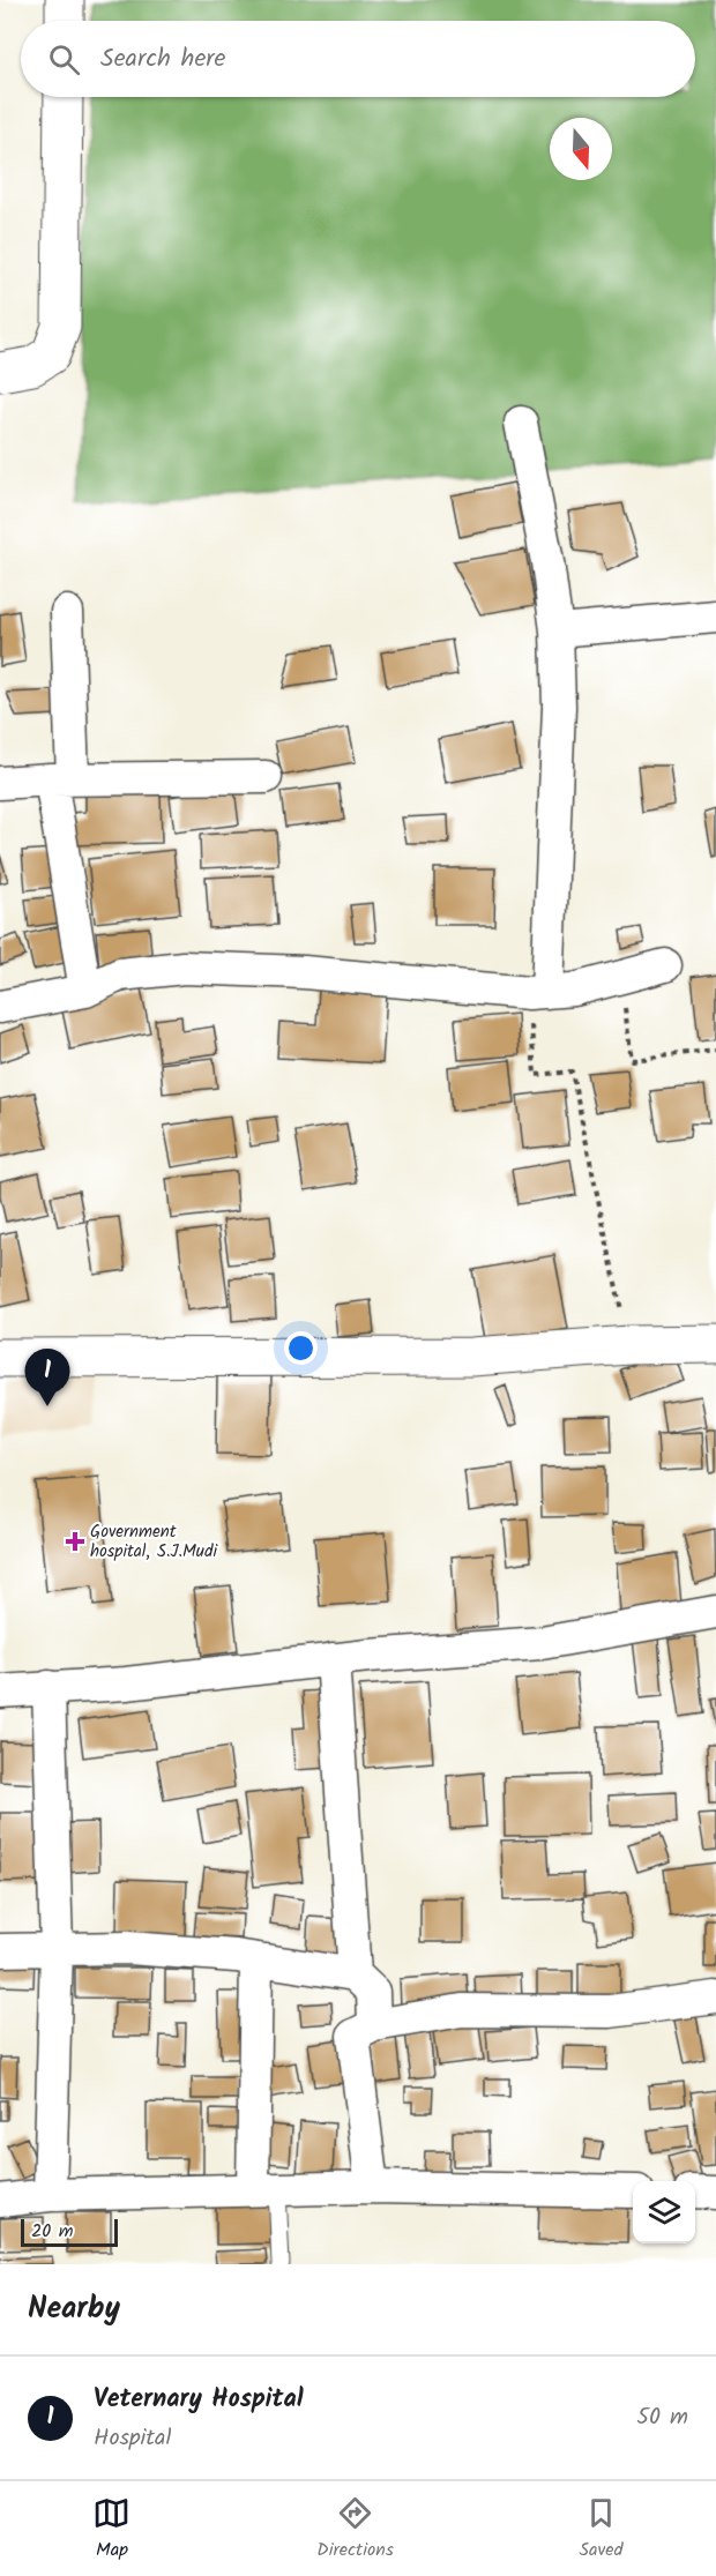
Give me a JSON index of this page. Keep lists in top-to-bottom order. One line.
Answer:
{"places":{"health":["Government hospital, S.J.Mudi"]},"scale_bar":"20 m","north":"bottom","page":{"search":"Search here","pins":"1","scale":"20 m","heading":"Nearby","list":[{"mark":"1","name":"Veternary Hospital","note":"Hospital","value":"50 m"}],"nav":["Map","Directions","Saved"]}}
